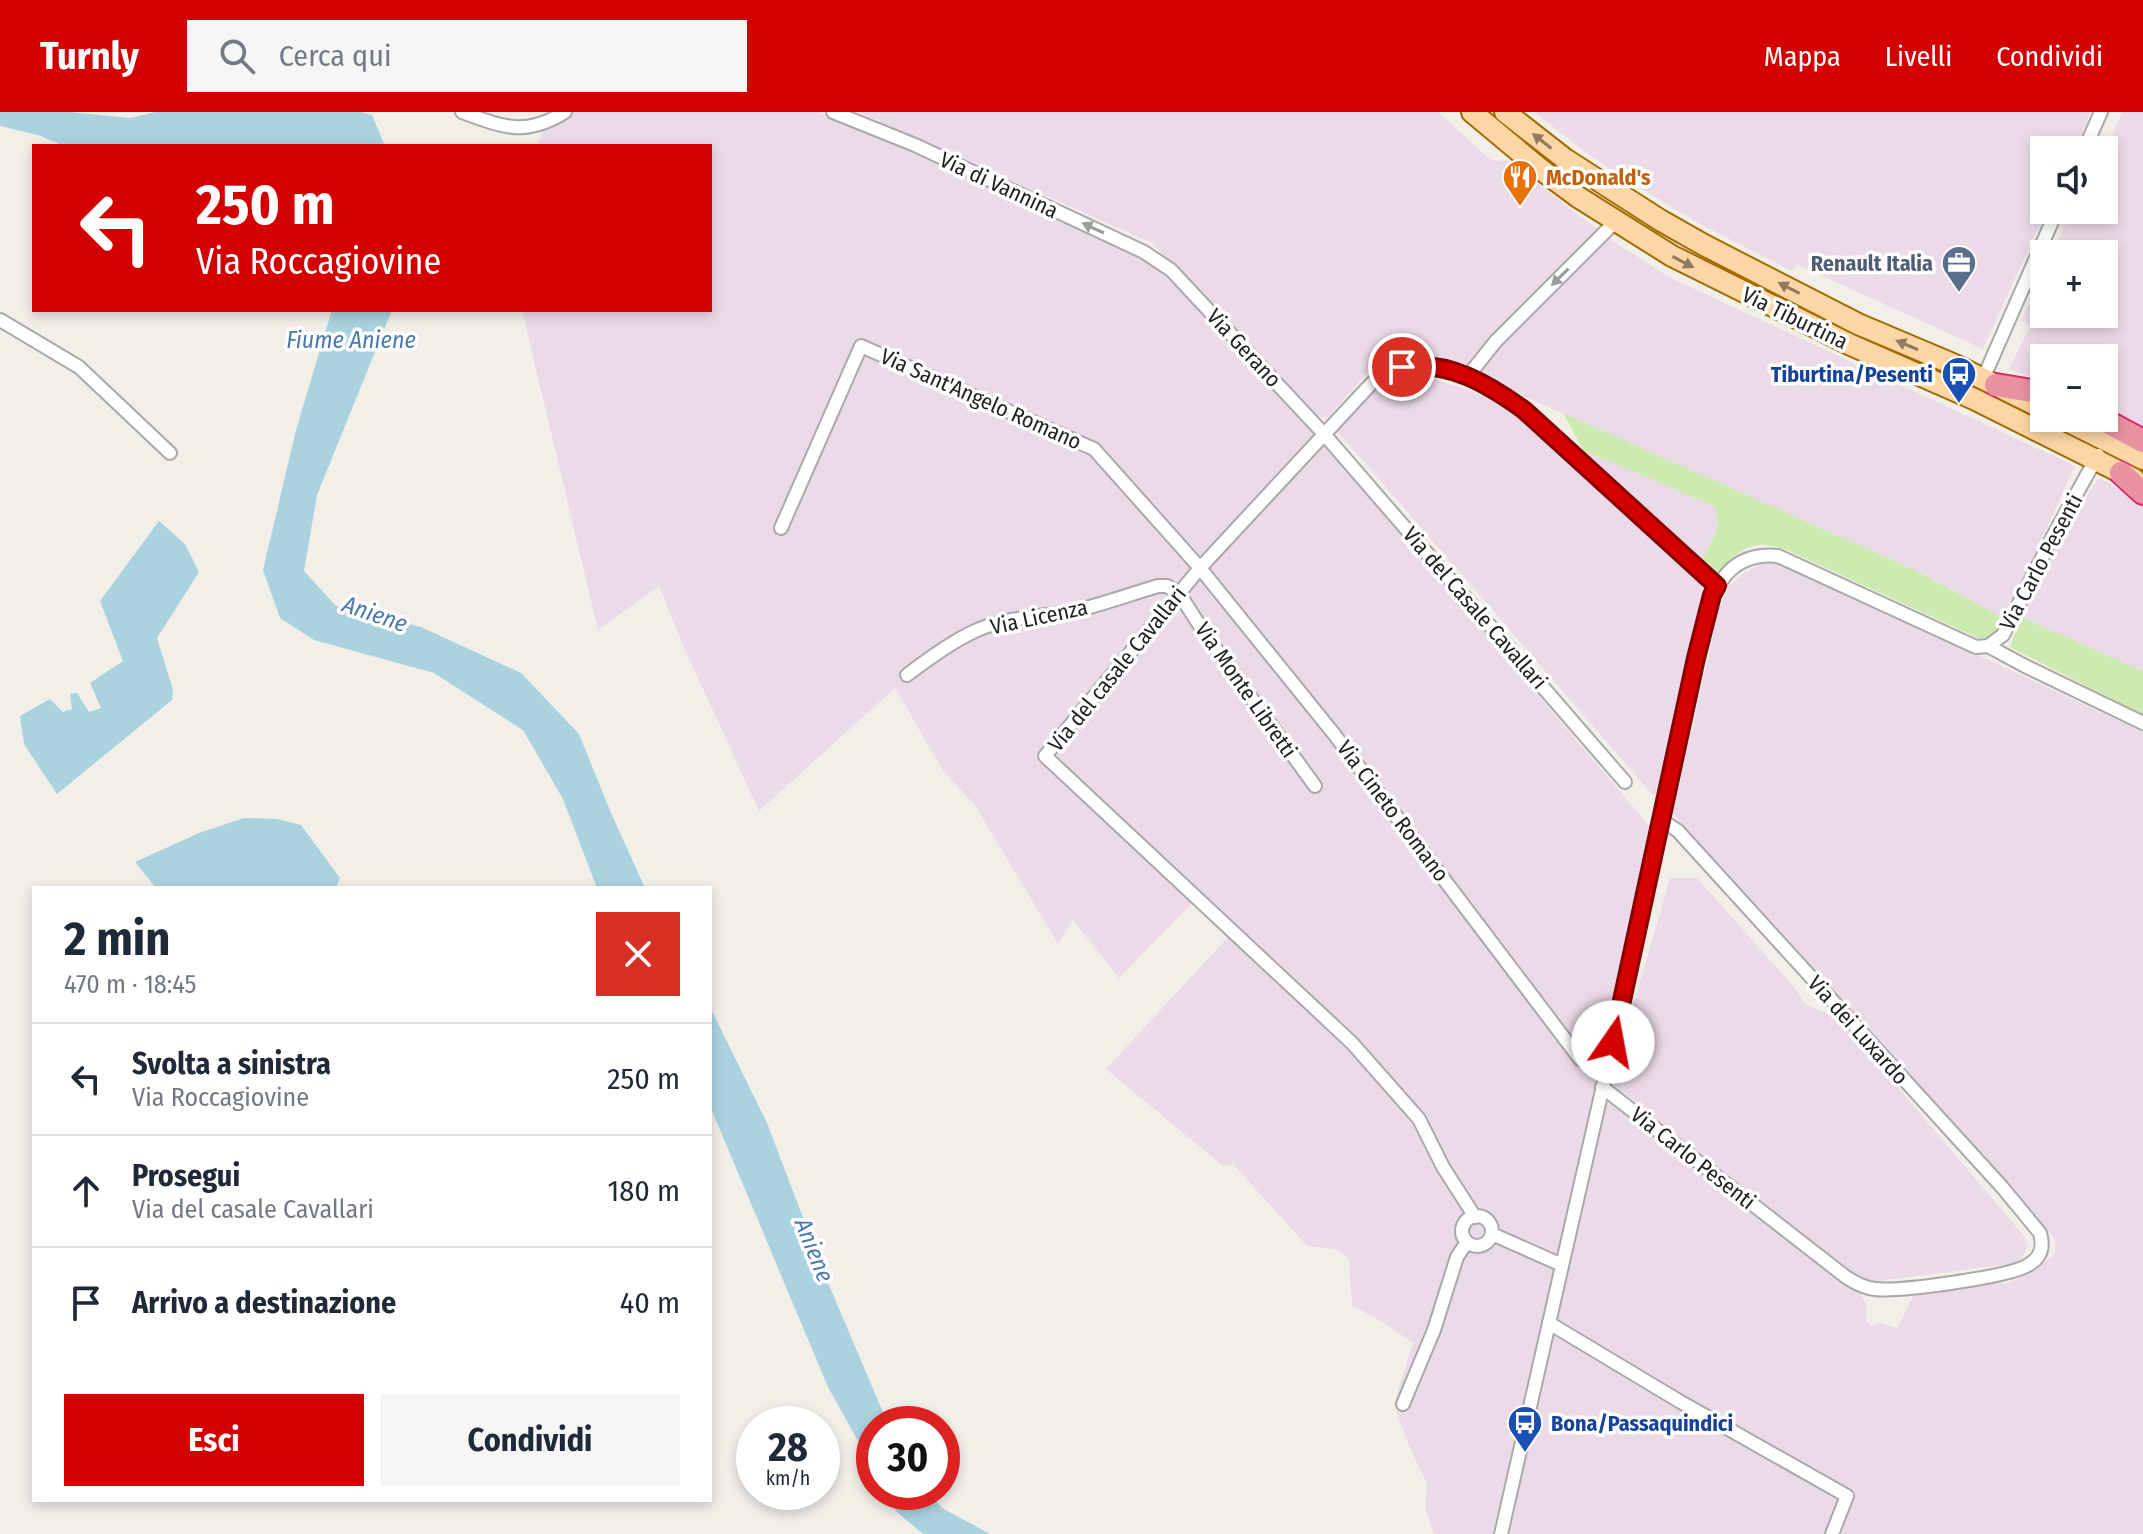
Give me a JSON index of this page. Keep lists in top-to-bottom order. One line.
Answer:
{"streets":{"main road":["Via Tiburtina"],"street":["Via di Vannina","Via Gerano","Via Sant'Angelo Romano","Via Carlo Pesenti","Via del Casale Cavallari","Via Licenza","Via del casale Cavallari","Via Monte Libretti","Via Cineto Romano","Via dei Luxardo"]},"crossings":[["Via di Vannina","Via Gerano"],["Via Tiburtina","Via Carlo Pesenti"],["Via Gerano","Via del Casale Cavallari"],["Via Gerano","Via del casale Cavallari"],["Via Sant'Angelo Romano","Via del casale Cavallari"],["Via Sant'Angelo Romano","Via Cineto Romano"],["Via Carlo Pesenti","Via del casale Cavallari"],["Via Carlo Pesenti","Via dei Luxardo"],["Via del Casale Cavallari","Via del casale Cavallari"],["Via Licenza","Via del casale Cavallari"],["Via Licenza","Via Monte Libretti"],["Via del casale Cavallari","Via Monte Libretti"],["Via del casale Cavallari","Via Cineto Romano"]],"one_way":["Via di Vannina"],"water":["Fiume Aniene","Aniene"],"places":{"restaurant":["McDonald's"],"office":["Renault Italia"],"bus stop":["Tiburtina/Pesenti","Bona/Passaquindici"]},"page":{"header":"Turnly","search":"Cerca qui","nav":["Mappa","Livelli","Condividi"],"map_buttons":["+","−"],"turn":["250 m","Via Roccagiovine"],"heading":["2 min","470 m · 18:45"],"list":[{"name":"Svolta a sinistra","note":"Via Roccagiovine","value":"250 m"},{"name":"Prosegui","note":"Via del casale Cavallari","value":"180 m"},{"name":"Arrivo a destinazione","value":"40 m"}],"buttons":["Esci","Condividi"],"speed":"28 km/h","limit":"30"}}
